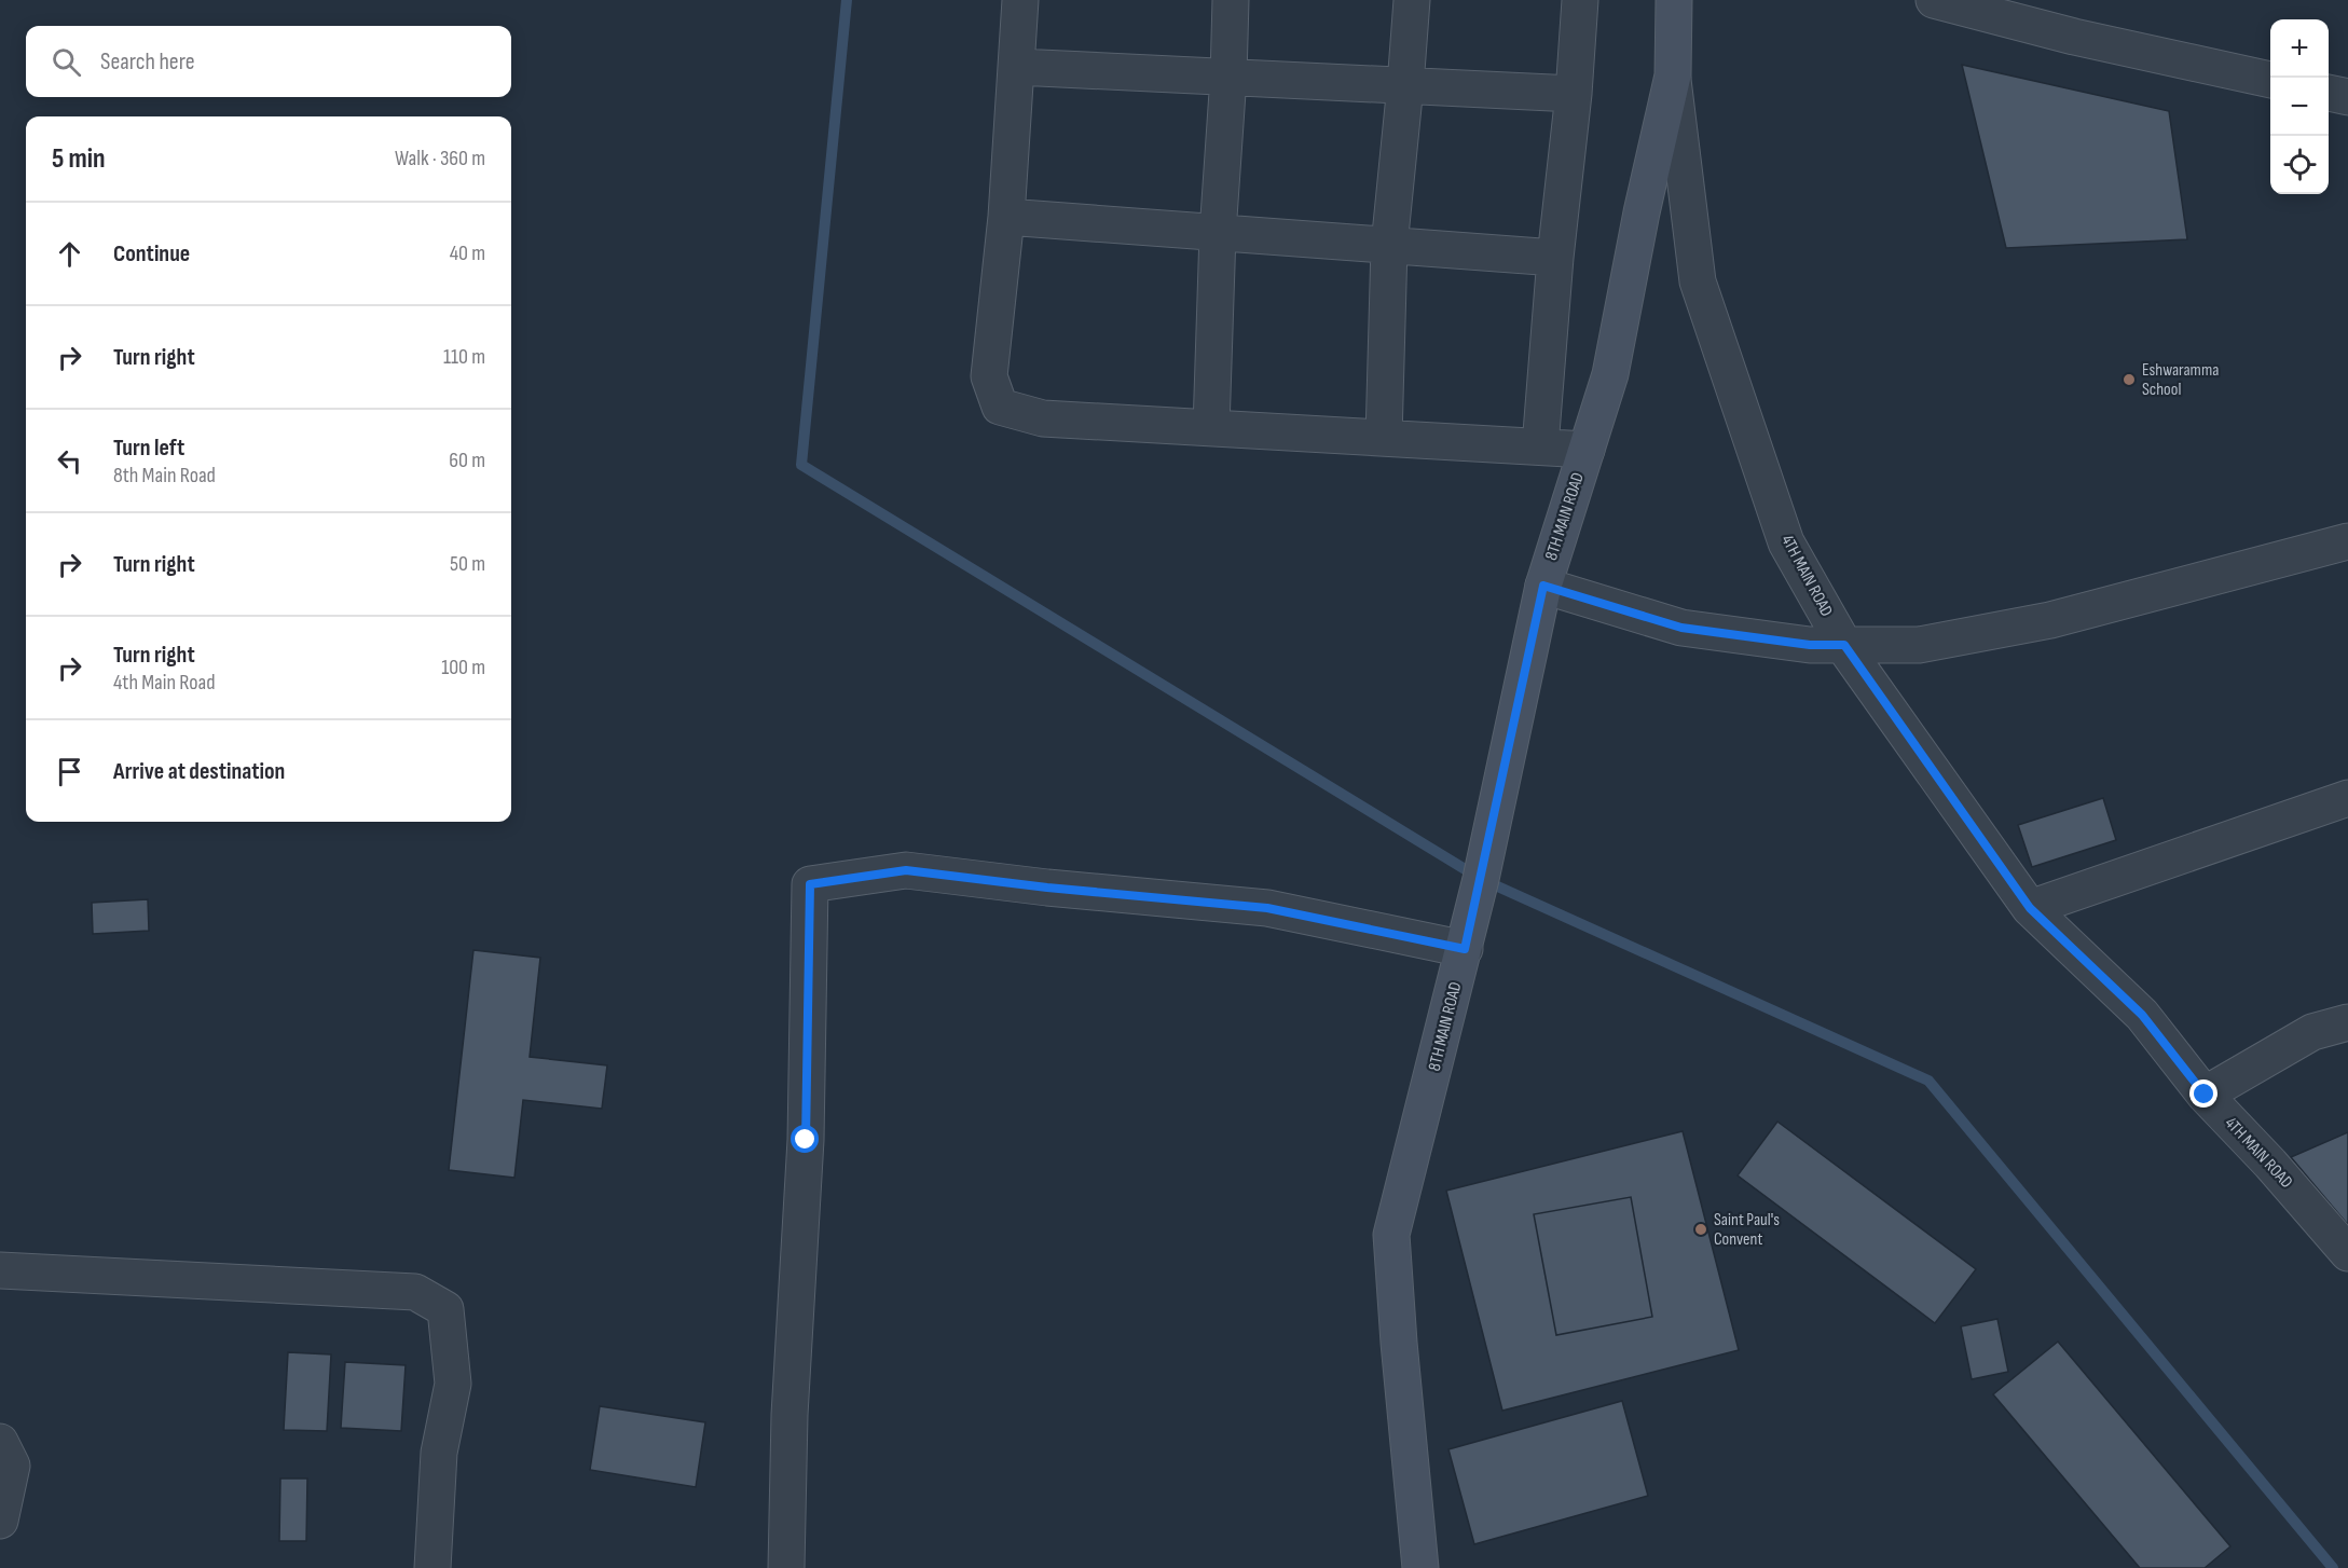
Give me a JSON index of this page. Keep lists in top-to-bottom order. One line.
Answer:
{"streets":{"street":["8TH MAIN ROAD","4TH MAIN ROAD"]},"crossings":[["8TH MAIN ROAD","4TH MAIN ROAD"]],"places":["Eshwaramma School","Saint Paul's Convent"],"page":{"map_buttons":["+","−"],"search":"Search here","heading":["5 min","Walk · 360 m"],"list":[["Continue","40 m"],["Turn right","110 m"],["Turn left","8th Main Road","60 m"],["Turn right","50 m"],["Turn right","4th Main Road","100 m"],"Arrive at destination"]}}
